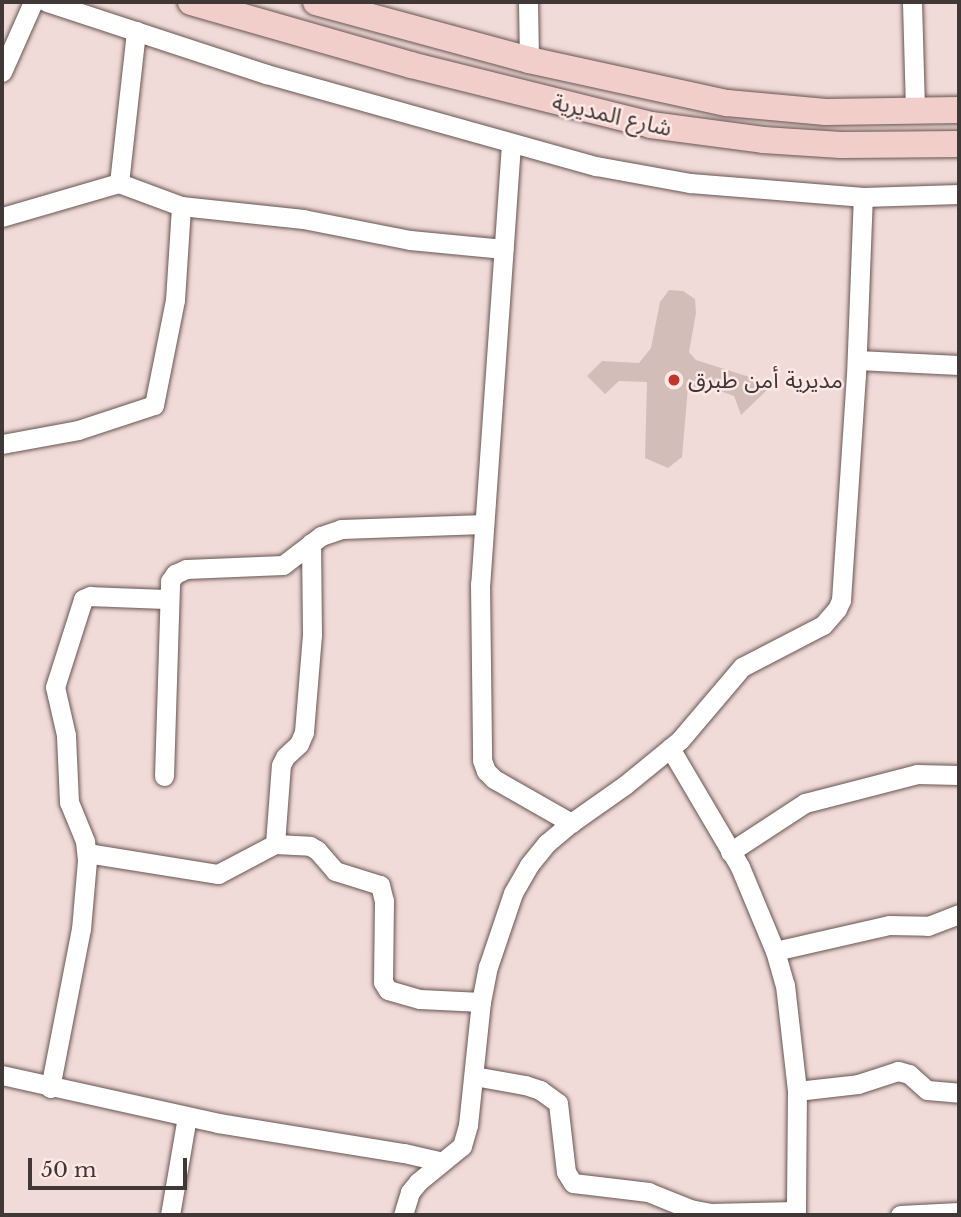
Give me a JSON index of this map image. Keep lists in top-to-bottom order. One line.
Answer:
{"streets":{"main road":["شارع المديرية"]},"places":["مديرية أمن طبرق"],"scale_bar":"50 m"}
